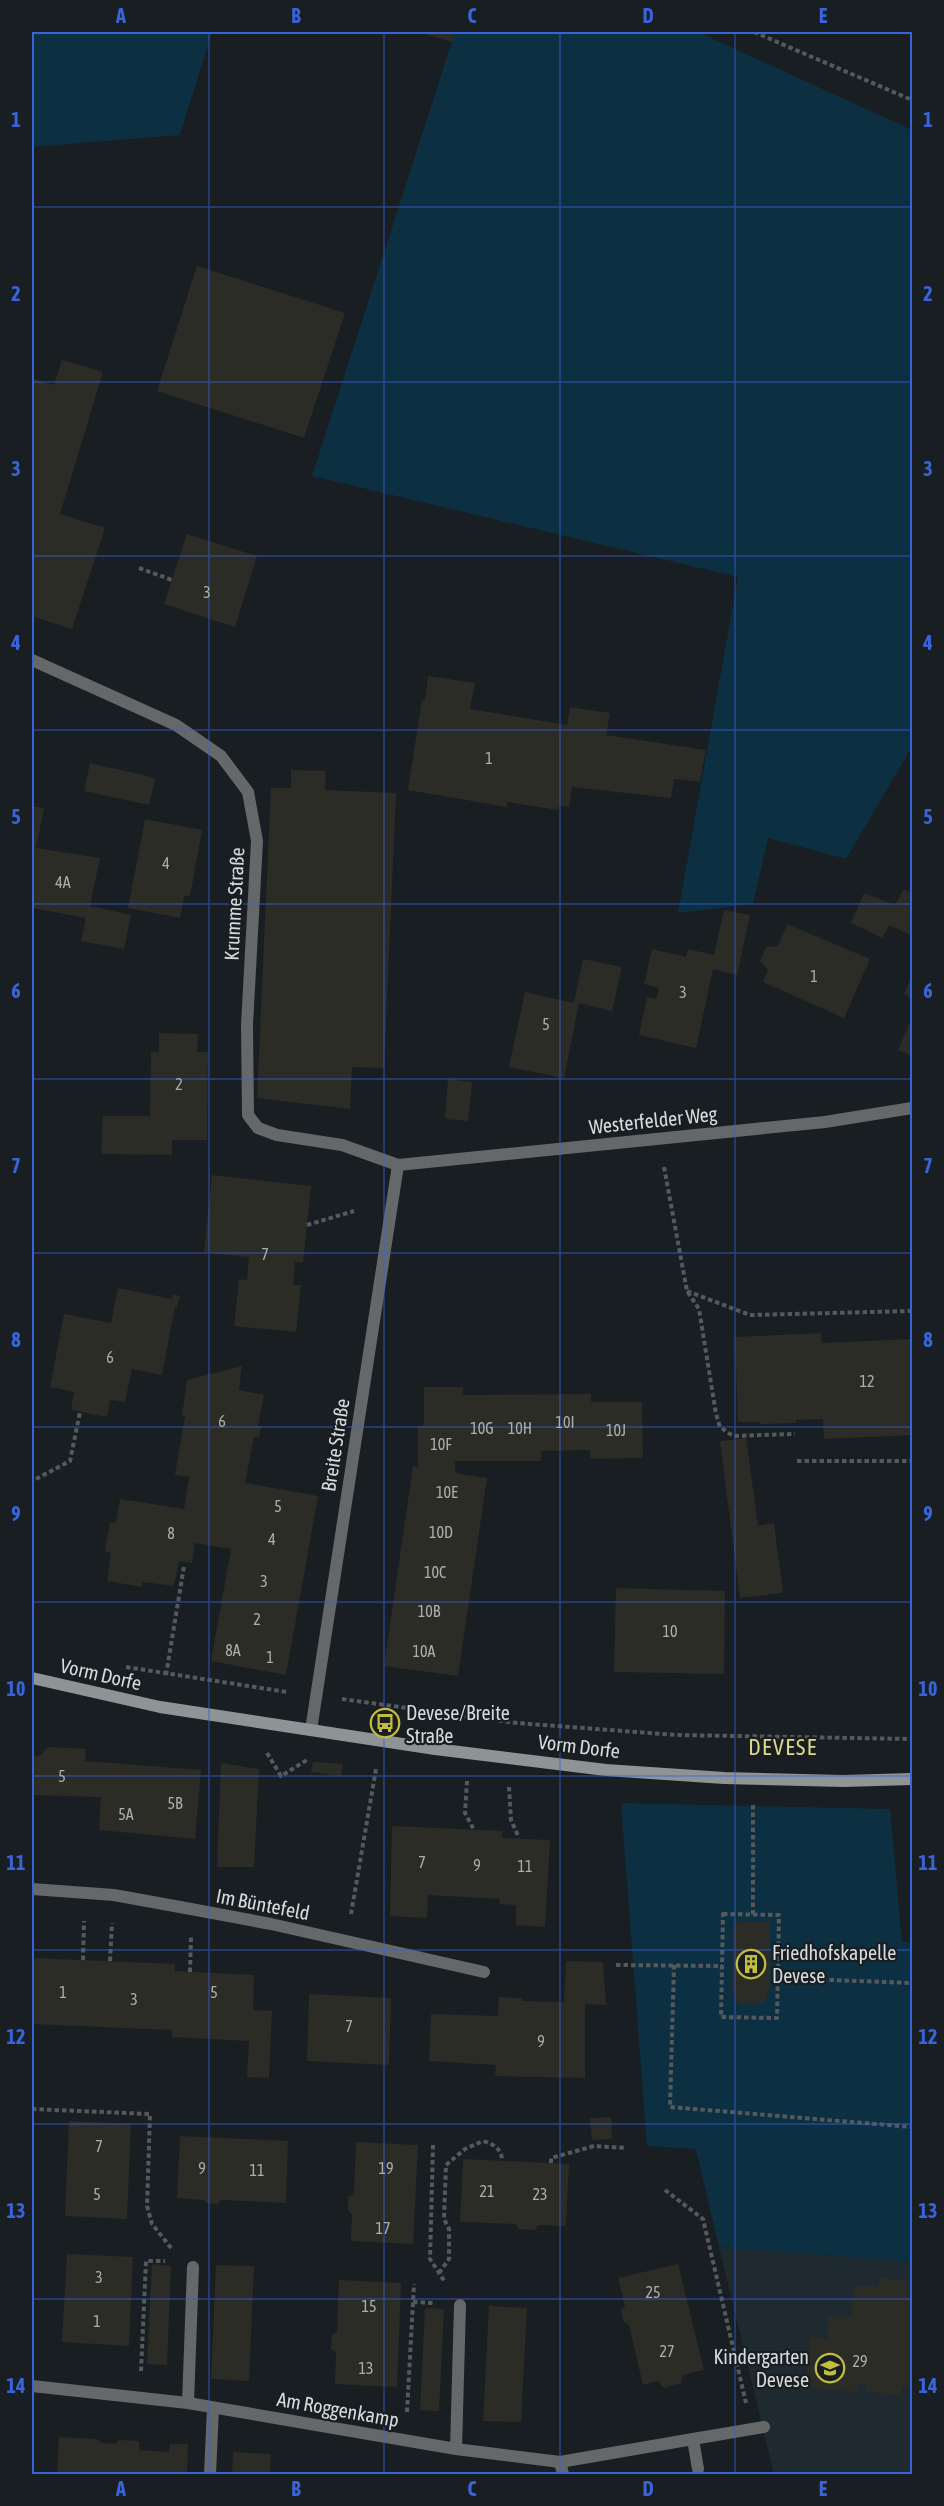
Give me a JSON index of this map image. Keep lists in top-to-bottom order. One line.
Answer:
{"streets":{"main road":["Vorm Dorfe"],"street":["Krumme Straße","Westerfelder Weg","Breite Straße","Im Büntefeld","Am Roggenkamp"]},"crossings":[["Krumme Straße","Westerfelder Weg"],["Krumme Straße","Breite Straße"],["Westerfelder Weg","Breite Straße"],["Breite Straße","Vorm Dorfe"]],"districts":["DEVESE"],"places":{"bus stop":["Devese/Breite Straße"],"building":["Friedhofskapelle Devese"],"school or university":["Kindergarten Devese"]},"house_numbers":["3","1","4","4A","1","3","5","2","7","6","12","6","10I","10G","10H","10J","10F","10E","5","10D","8","4","10C","3","10B","2","10","8A","10A","1","5","5B","5A","7","9","11","1","5","3","7","9","7","9","19","11","21","5","23","17","3","25","15","1","27","29","13"],"grid":{"columns":["A","B","C","D","E"],"rows":["1","2","3","4","5","6","7","8","9","10","11","12","13","14"]}}
